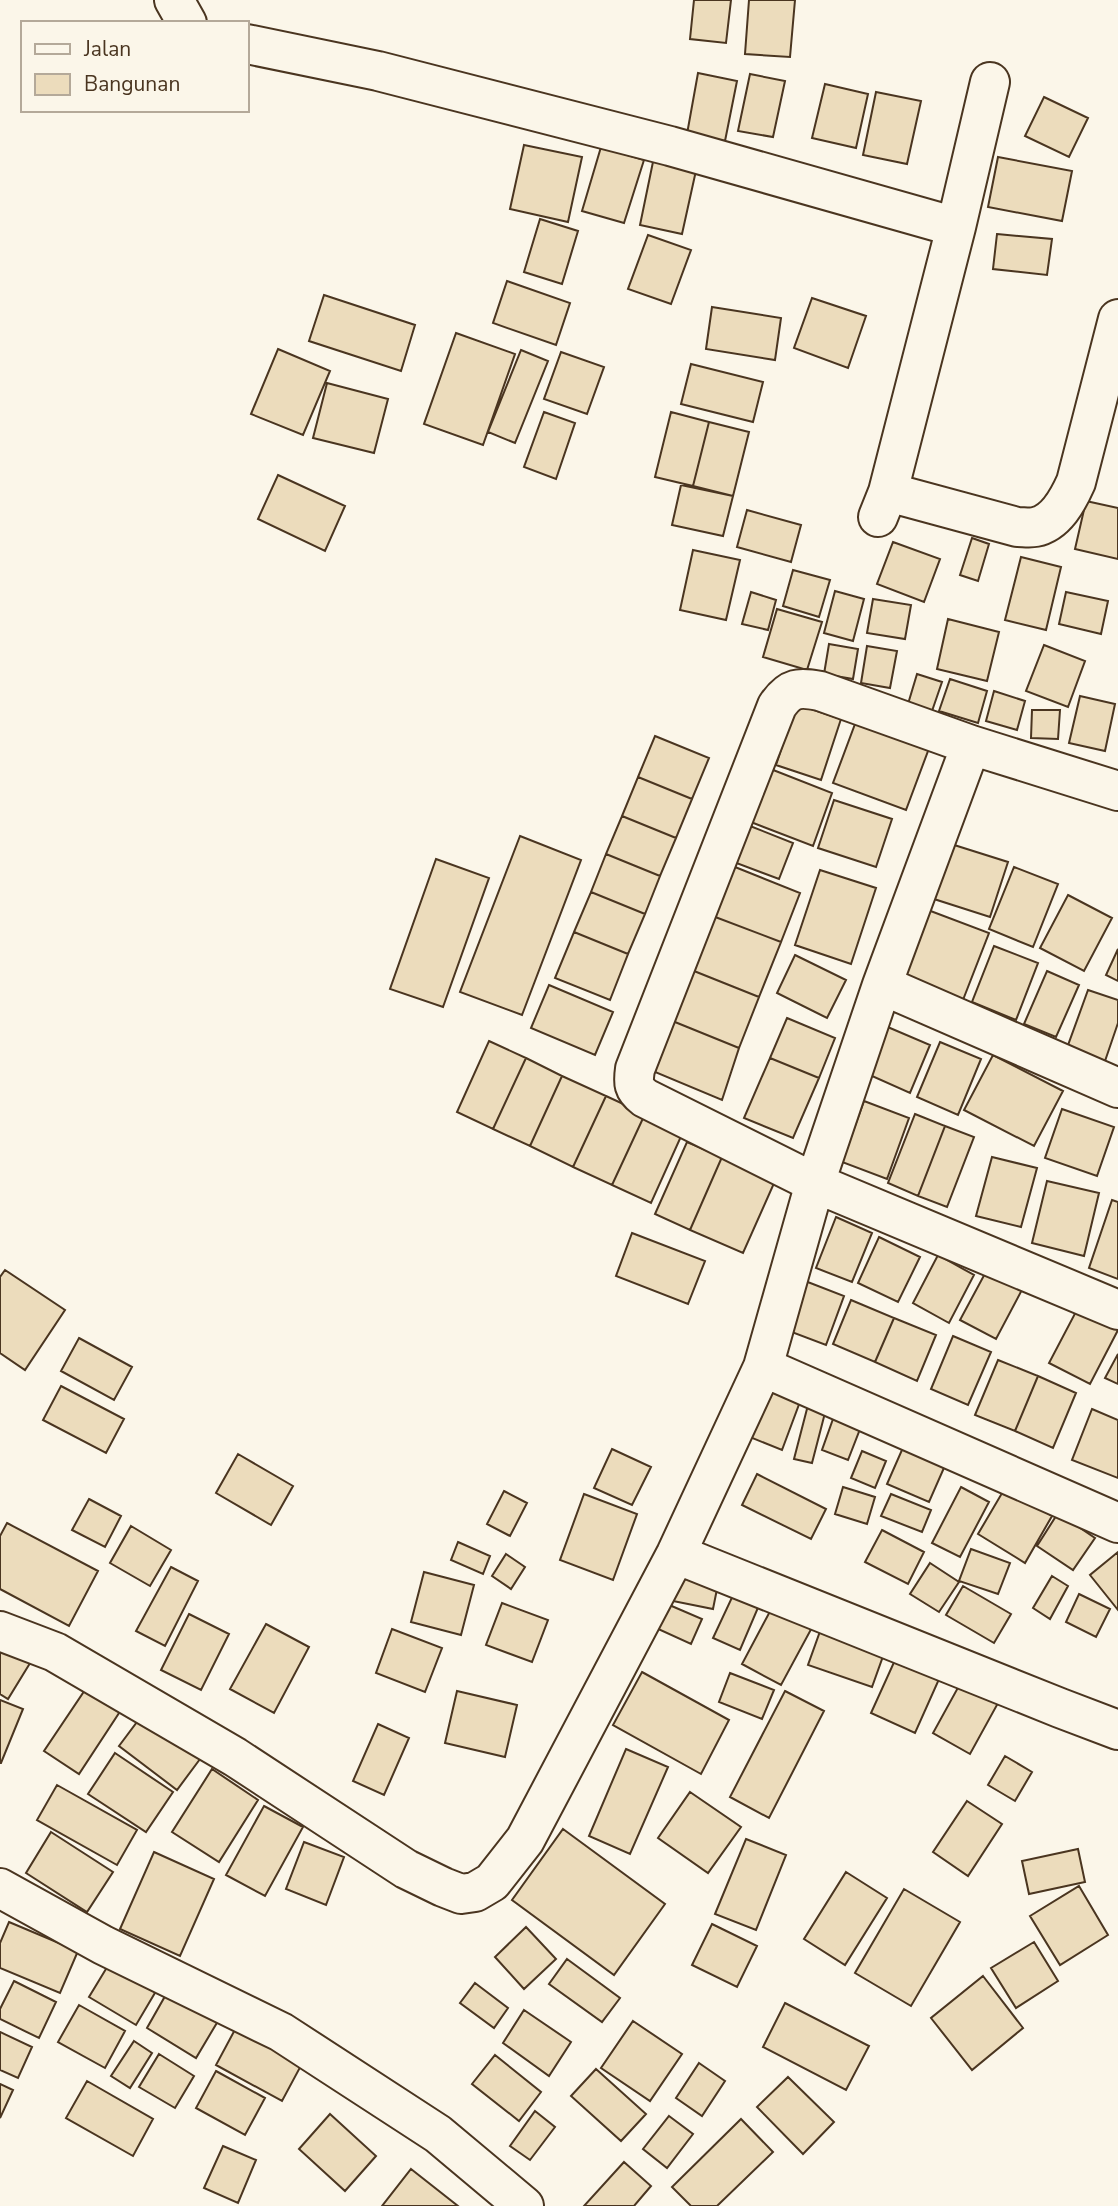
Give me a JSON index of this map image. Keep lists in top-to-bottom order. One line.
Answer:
{"legend":["Jalan","Bangunan"]}
